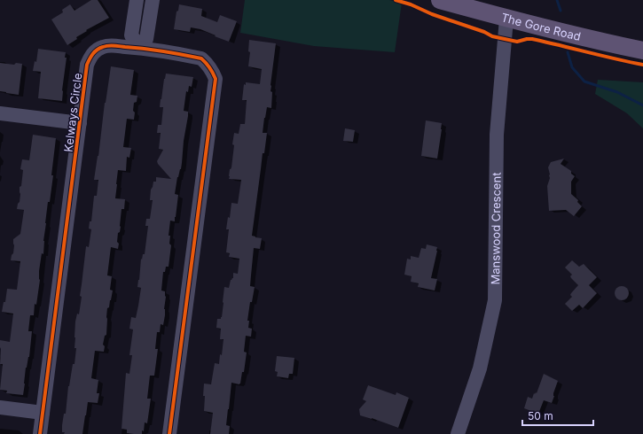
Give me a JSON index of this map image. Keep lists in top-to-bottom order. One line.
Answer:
{"streets":{"main road":["The Gore Road"],"street":["Kelways Circle","Manswood Crescent"]},"crossings":[["The Gore Road","Manswood Crescent"]],"scale_bar":"50 m"}
